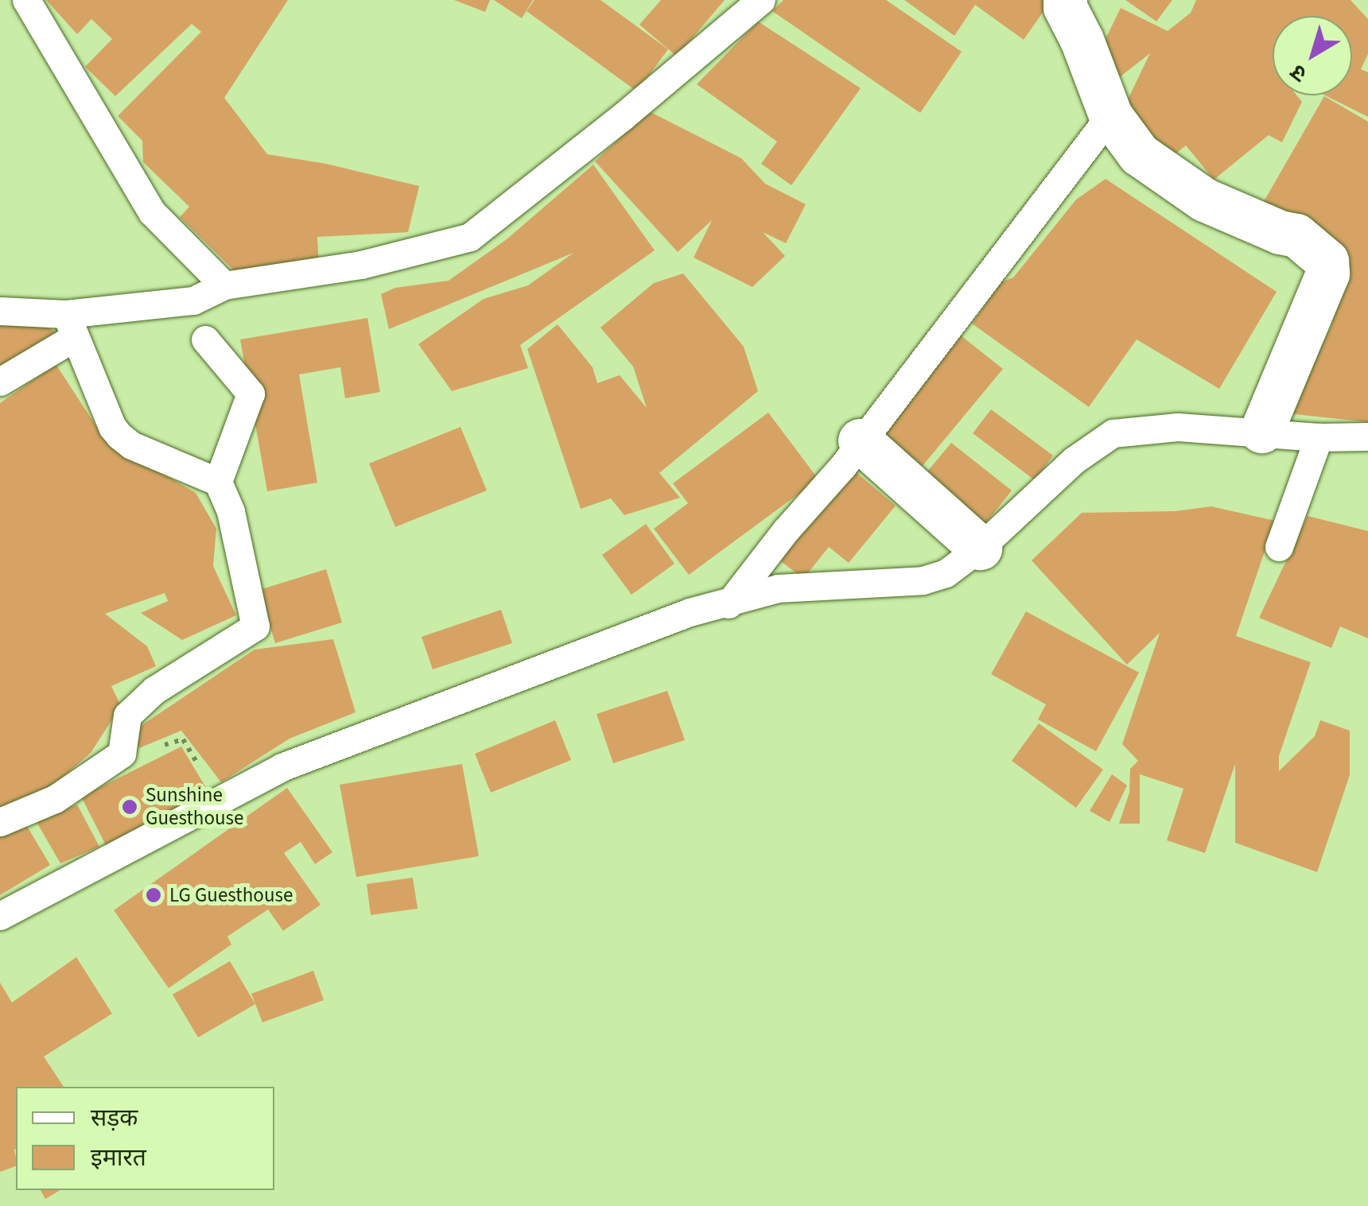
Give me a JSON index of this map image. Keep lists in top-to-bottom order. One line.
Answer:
{"places":["Sunshine Guesthouse","LG Guesthouse"],"legend":["सड़क","इमारत"],"north":"bottom left"}
